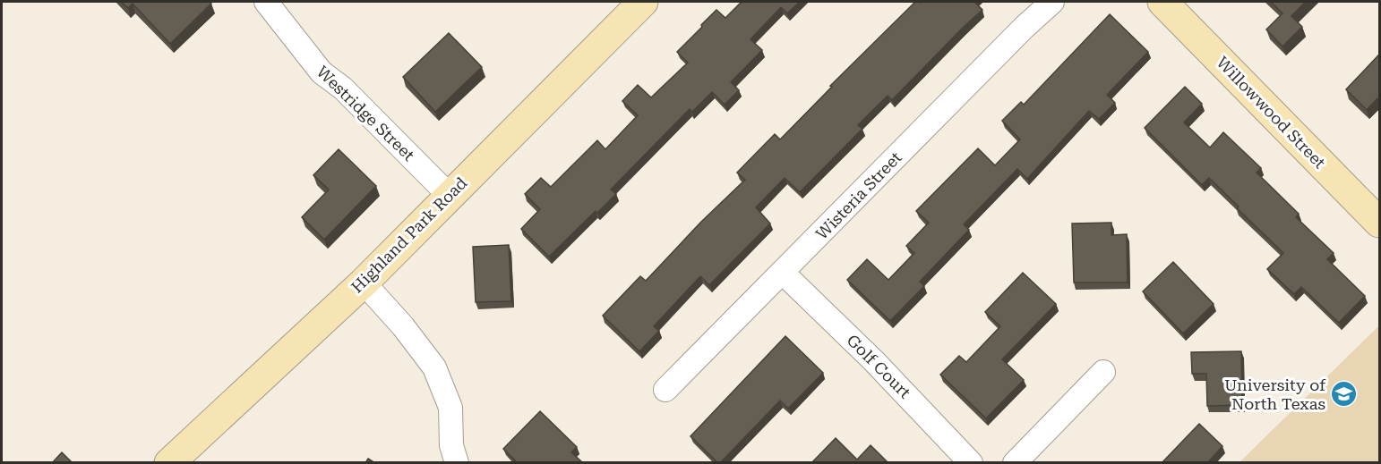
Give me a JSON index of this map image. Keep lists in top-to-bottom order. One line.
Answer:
{"streets":{"street":["Willowwood Street","Westridge Street","Wisteria Street","Highland Park Road","Golf Court"]},"crossings":[["Westridge Street","Highland Park Road"],["Wisteria Street","Golf Court"]],"places":{"school or university":["University of North Texas"]}}
